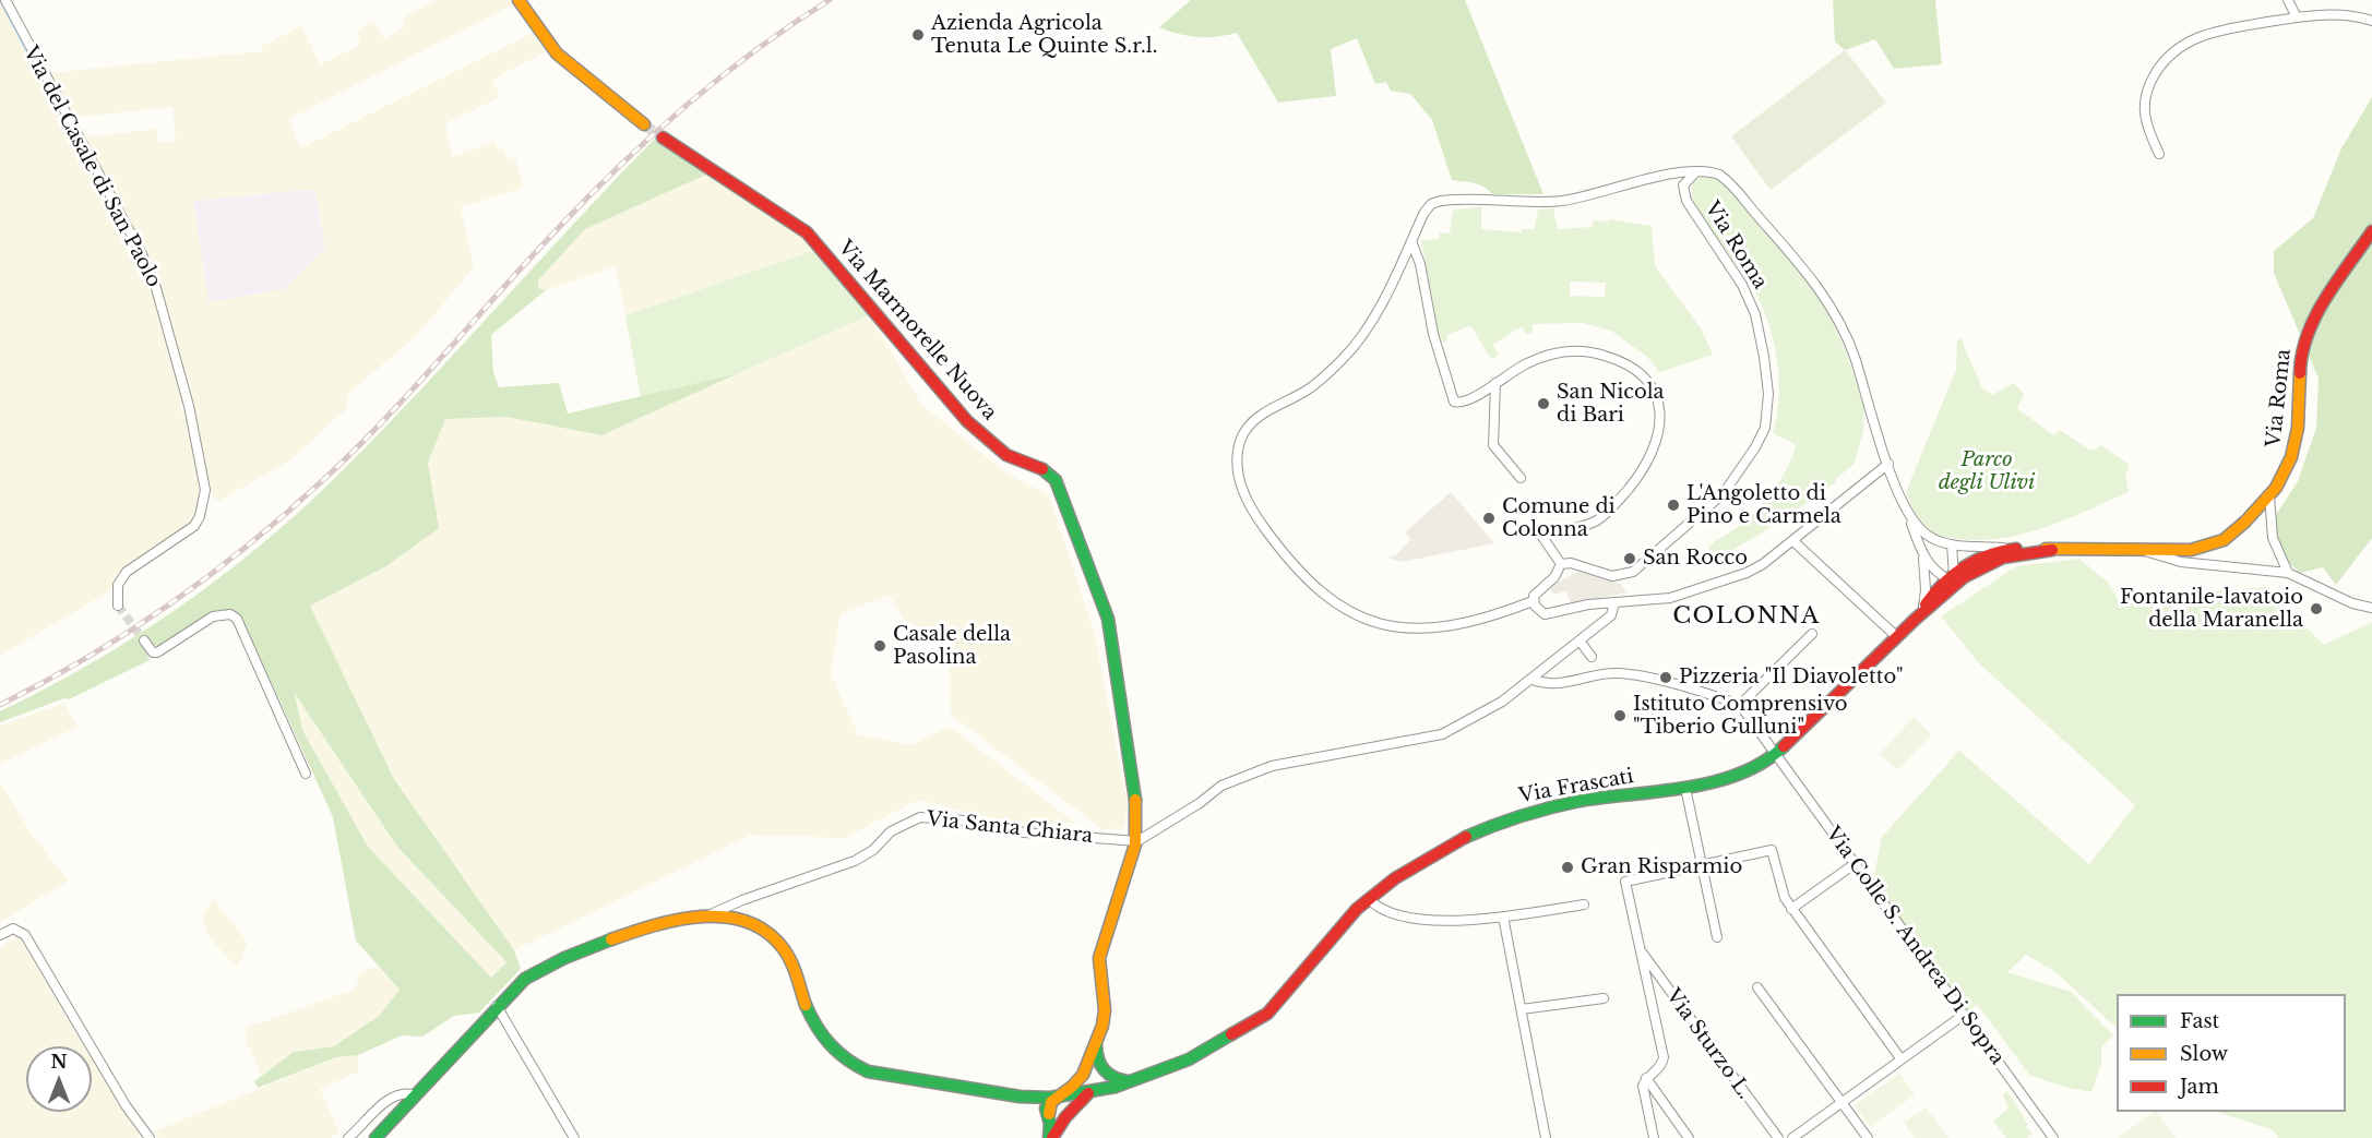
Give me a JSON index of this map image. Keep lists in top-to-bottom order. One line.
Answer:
{"streets":{"street":["Via del Casale di San Paolo","Via Roma","Via Marmorelle Nuova","Via Frascati","Via Santa Chiara","Via Colle S. Andrea Di Sopra","Via Sturzo L."]},"crossings":[["Via Roma","Via Frascati"],["Via Marmorelle Nuova","Via Frascati"],["Via Marmorelle Nuova","Via Santa Chiara"],["Via Frascati","Via Colle S. Andrea Di Sopra"]],"districts":["COLONNA"],"parks":["Parco degli Ulivi"],"places":["Azienda Agricola Tenuta Le Quinte S.r.l.","San Nicola di Bari","L'Angoletto di Pino e Carmela","Comune di Colonna","San Rocco","Fontanile-lavatoio della Maranella","Casale della Pasolina","Pizzeria \"Il Diavoletto\"","Istituto Comprensivo \"Tiberio Gulluni\"","Gran Risparmio"],"legend":["Fast","Slow","Jam"],"north":"top"}
